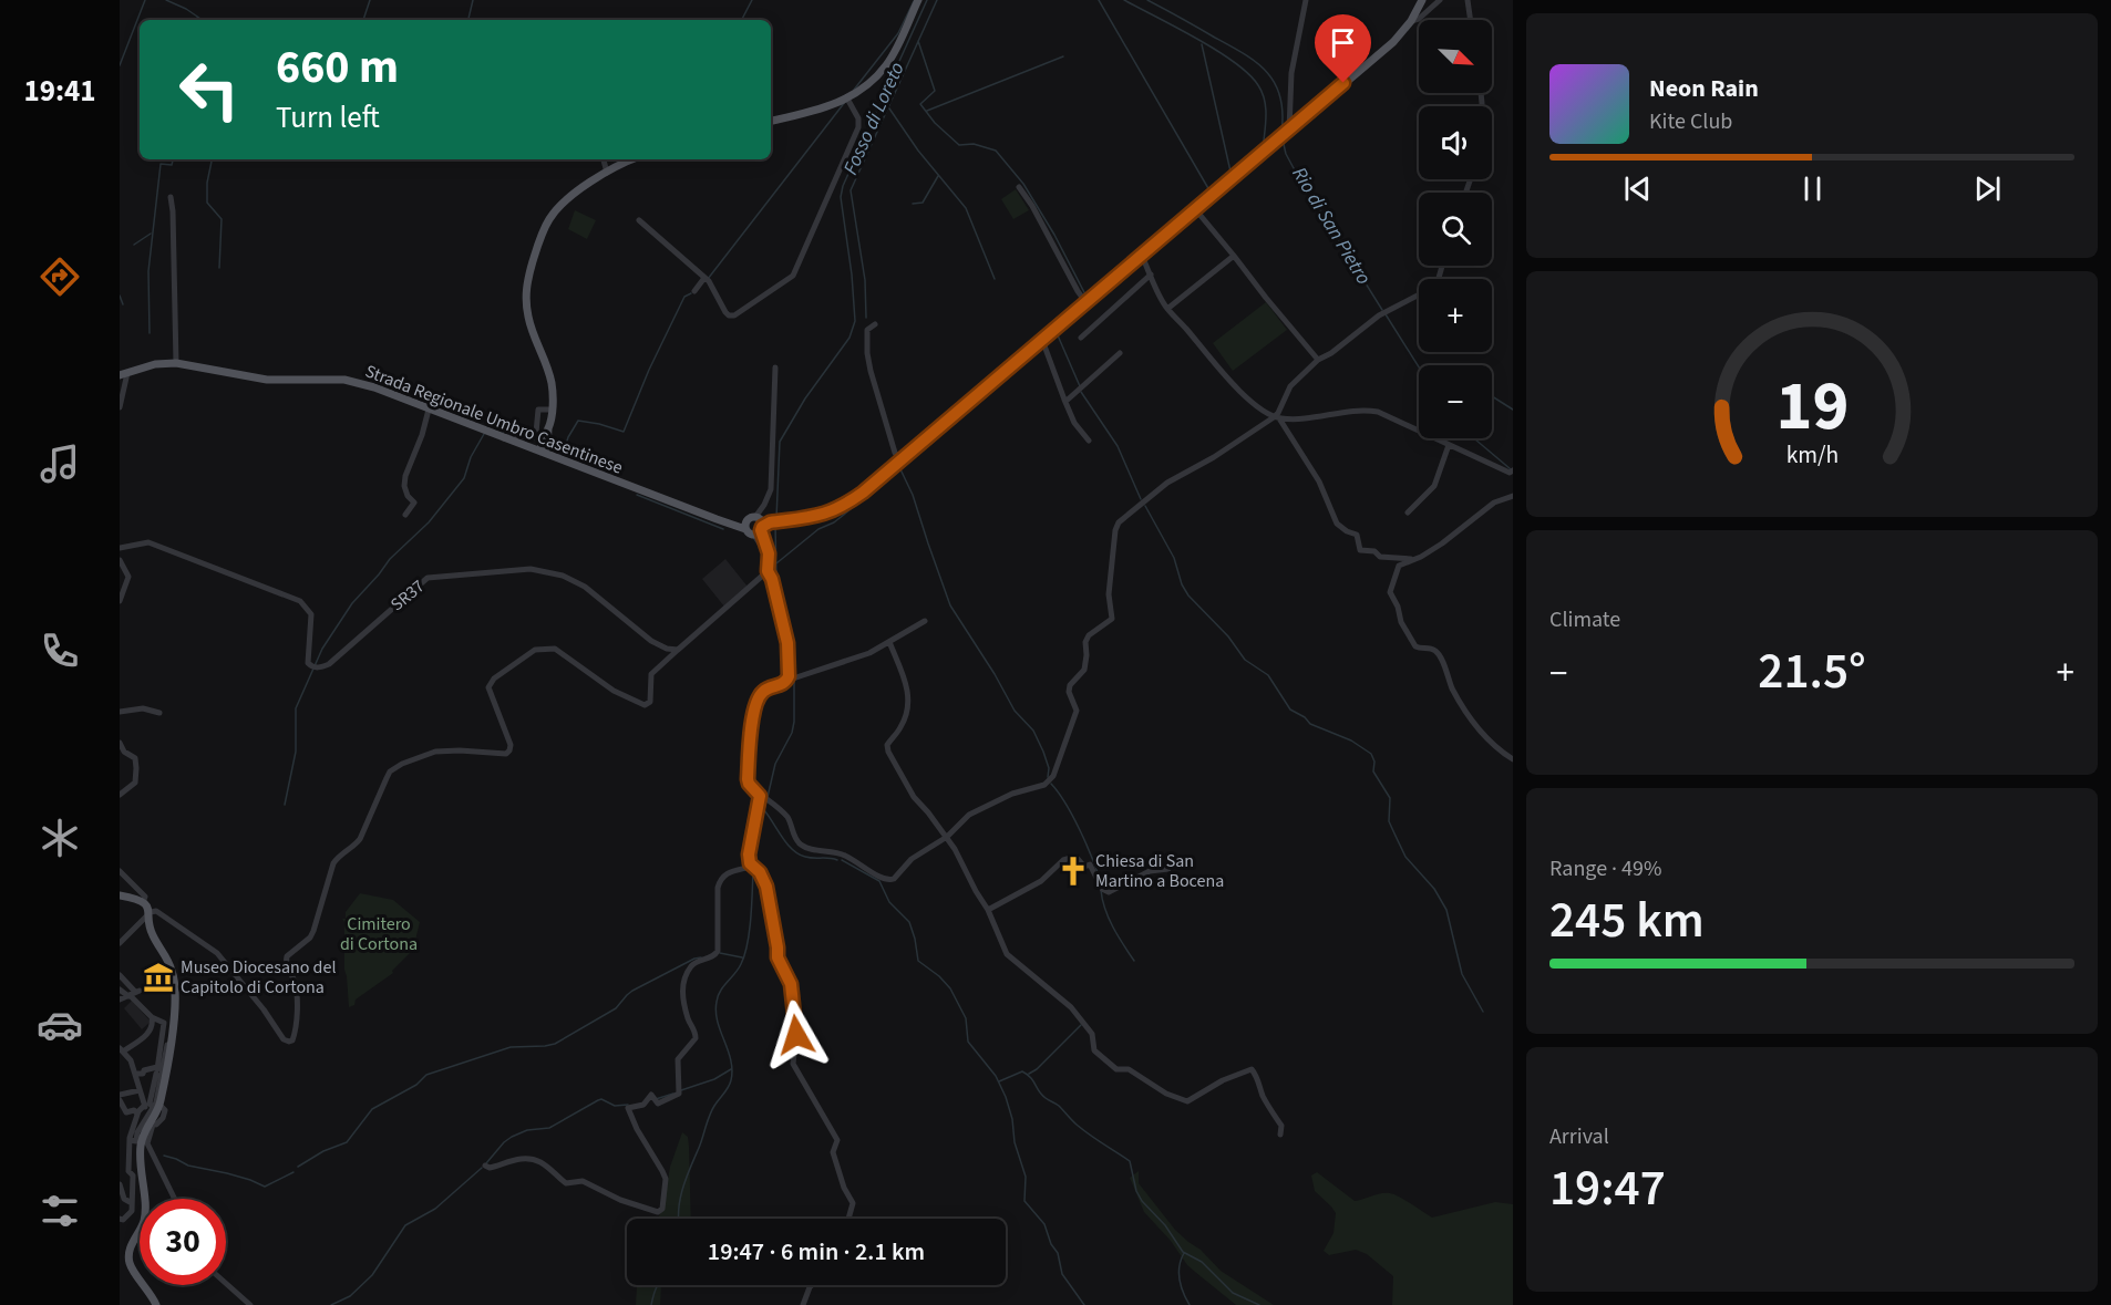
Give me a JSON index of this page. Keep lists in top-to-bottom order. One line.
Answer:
{"streets":{"main road":["Strada Regionale Umbro Casentinese"],"street":["SR37"]},"water":["Fosso di Loreto","Rio di San Pietro"],"parks":["Cimitero di Cortona"],"places":{"church":["Chiesa di San Martino a Bocena"],"museum":["Museo Diocesano del Capitolo di Cortona"]},"north":"bottom right","page":{"tabs":"19:41","map_buttons":["+","−"],"turn":["660 m","Turn left"],"song":["Neon Rain","Kite Club"],"tile":["Climate",["Range · 49%","245 km"],["Arrival","19:47"]],"heat":["−","21.5°","+"],"limit":"30","trip":"19:47 · 6 min · 2.1 km","gauge":["19","km/h"]}}
